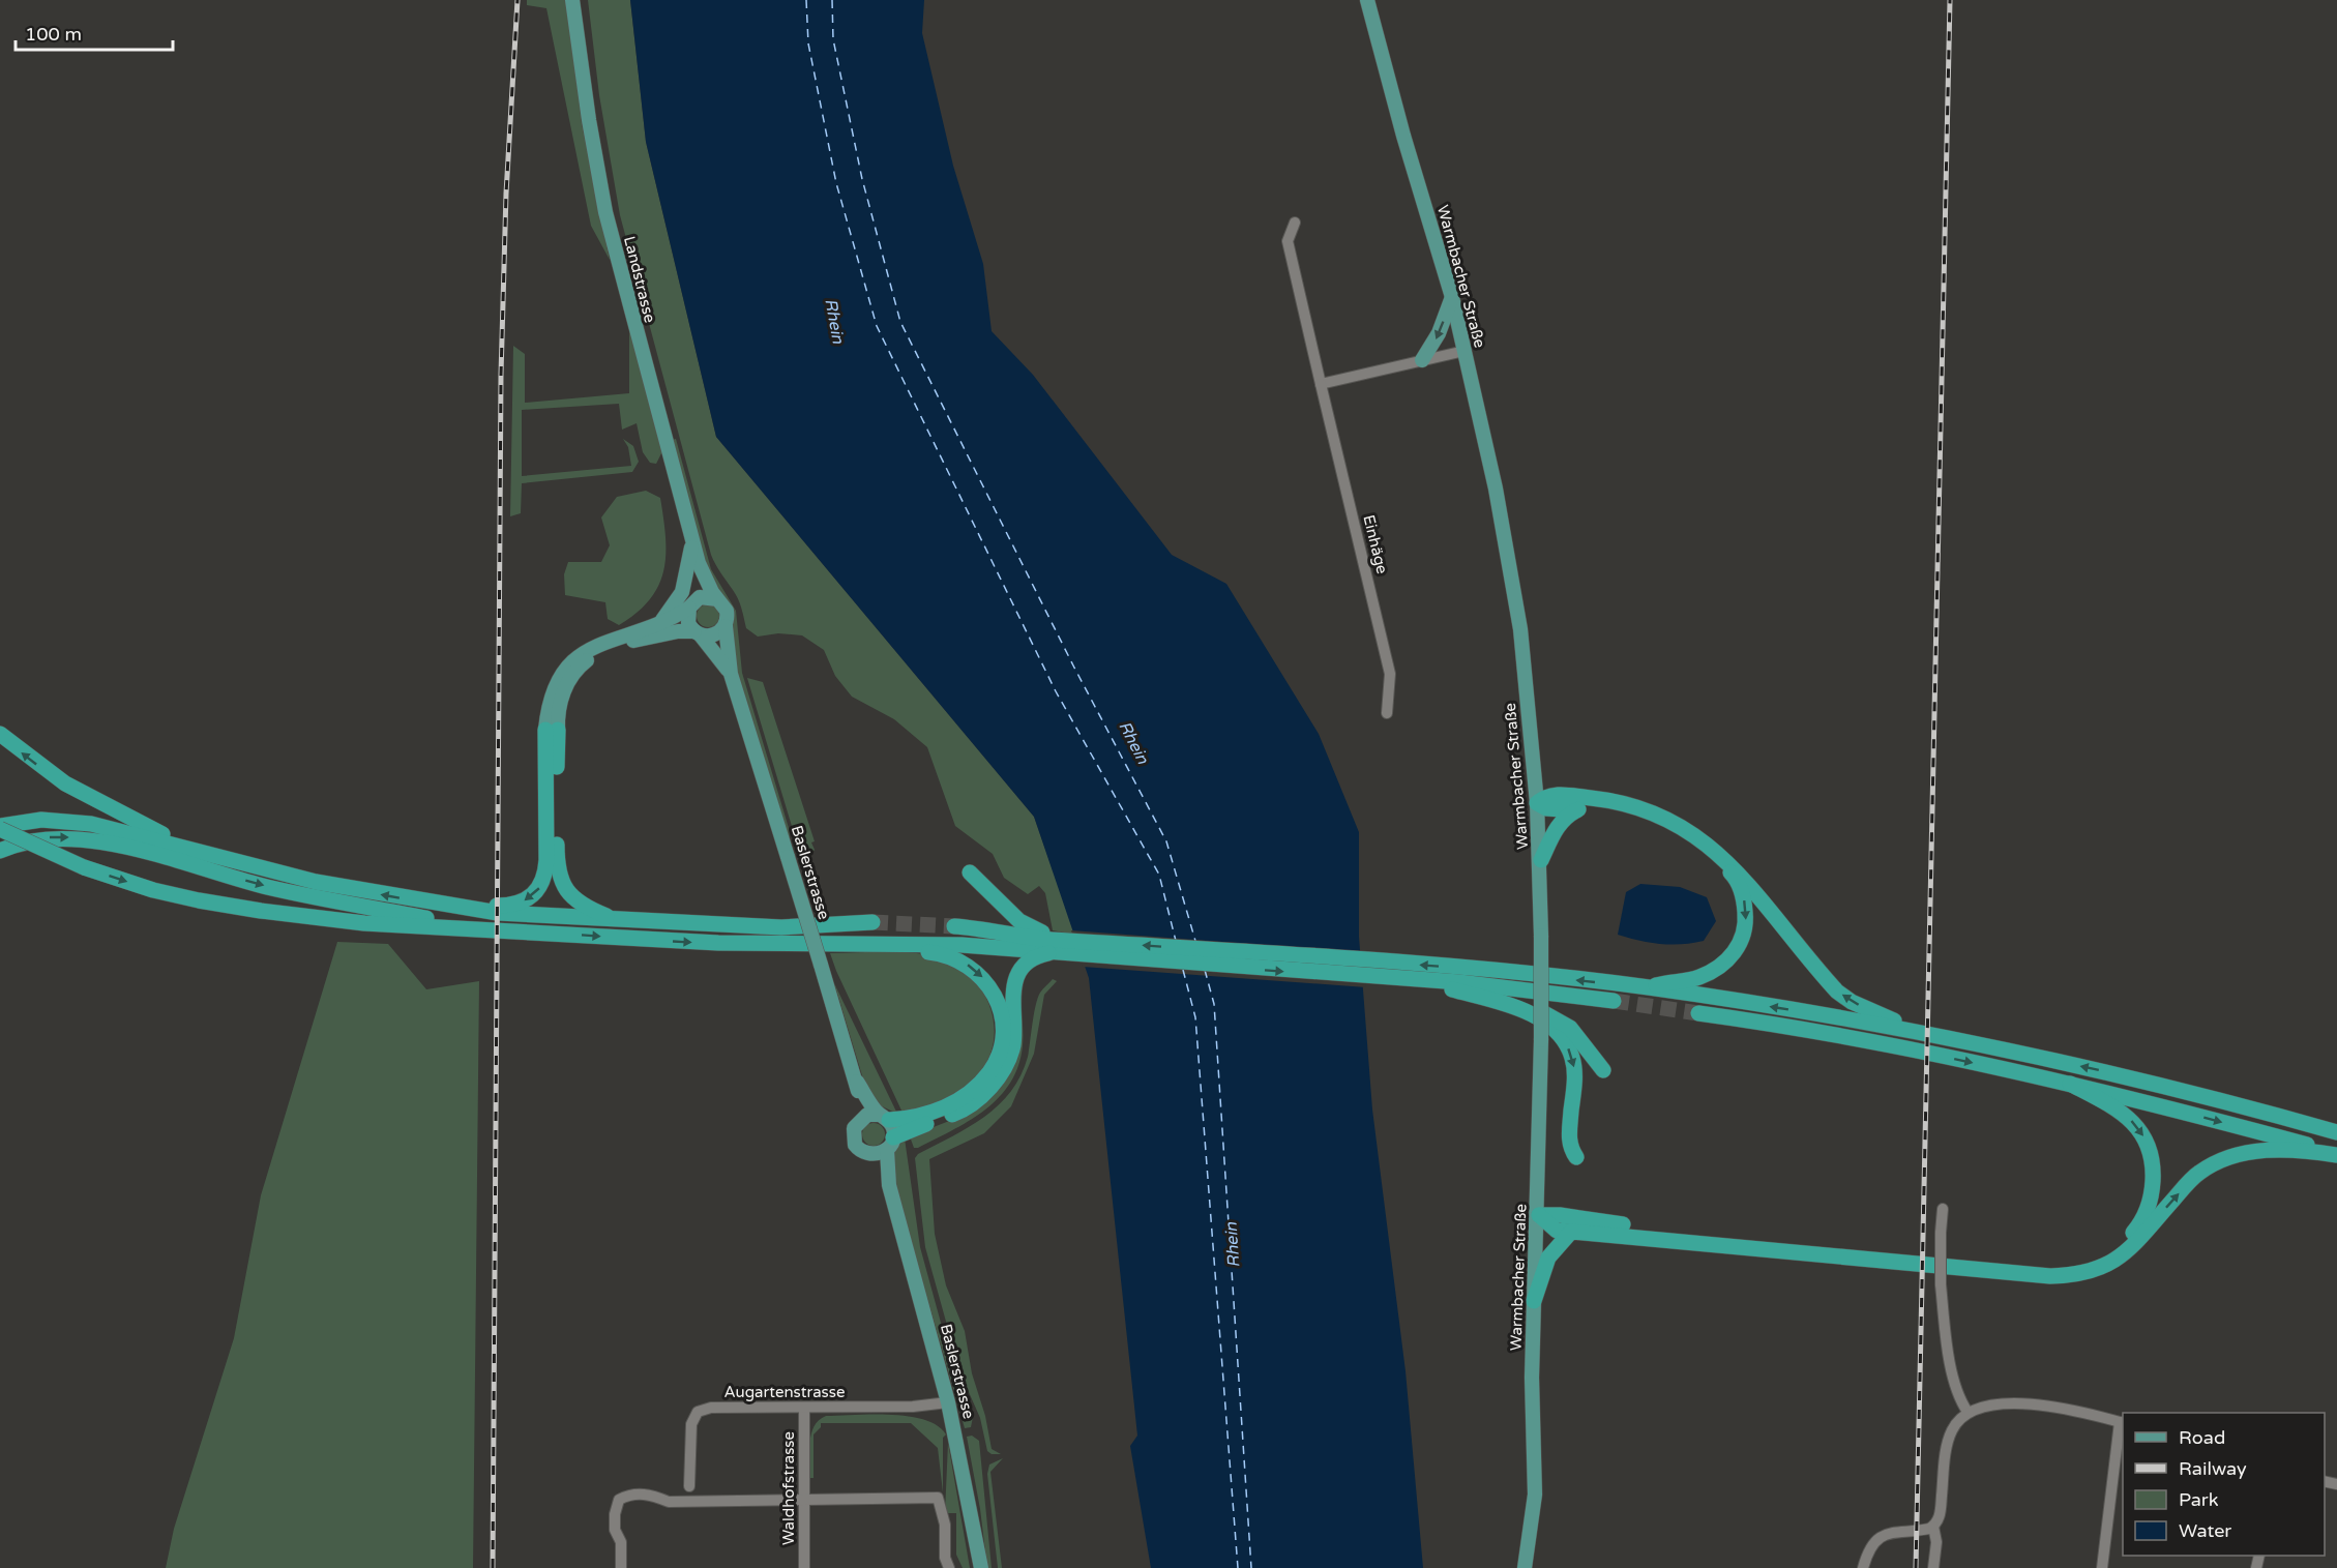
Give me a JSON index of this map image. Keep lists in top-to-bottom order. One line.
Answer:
{"streets":{"main road":["Warmbacher Straße","Landstrasse","Baslerstrasse"],"street":["Einhäge","Augartenstrasse","Waldhofstrasse"]},"crossings":[["Landstrasse","Baslerstrasse"],["Baslerstrasse","Augartenstrasse"],["Augartenstrasse","Waldhofstrasse"]],"water":["Rhein"],"legend":["Road","Railway","Park","Water"],"scale_bar":"100 m"}
